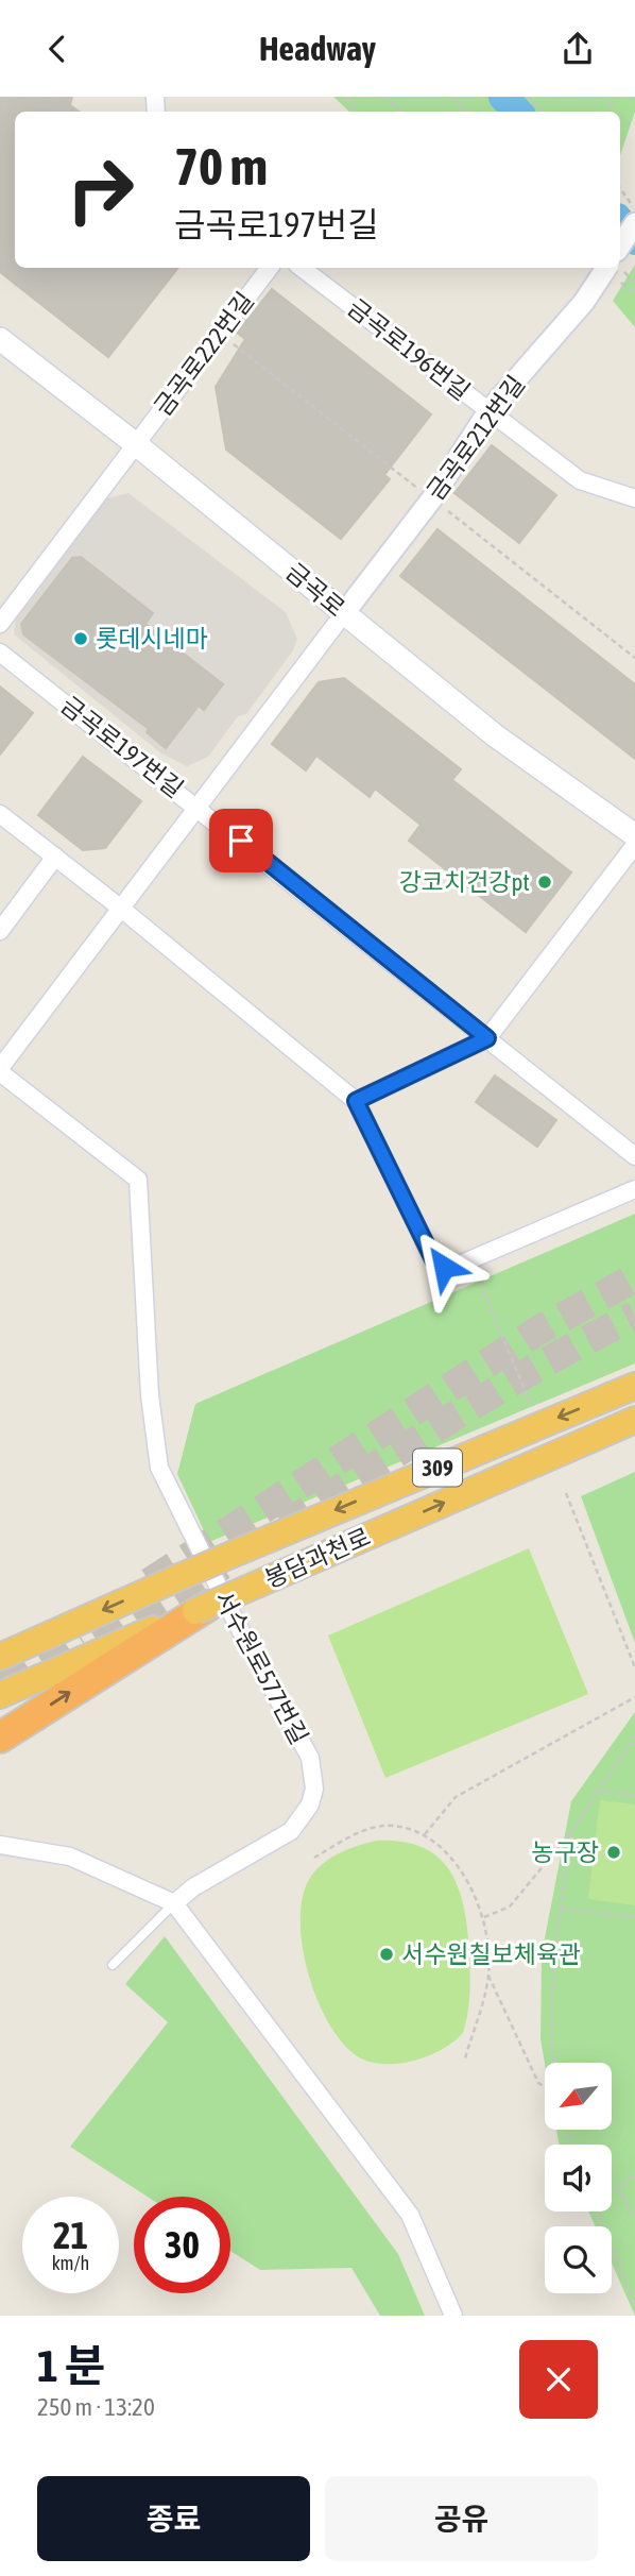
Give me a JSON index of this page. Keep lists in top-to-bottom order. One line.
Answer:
{"streets":{"highway":["309","봉담과천로"],"main road":["금곡로"],"street":["금곡로196번길","금곡로222번길","금곡로212번길","금곡로197번길","서수원로577번길"]},"crossings":[["금곡로196번길","금곡로212번길"],["금곡로222번길","금곡로"],["금곡로212번길","금곡로"]],"places":["롯데시네마","강코치건강pt","농구장","서수원칠보체육관"],"north":"bottom left","page":{"header":"Headway","turn":["70 m","금곡로197번길"],"speed":"21 km/h","limit":"30","heading":["1 분","250 m · 13:20"],"buttons":["종료","공유"]}}
